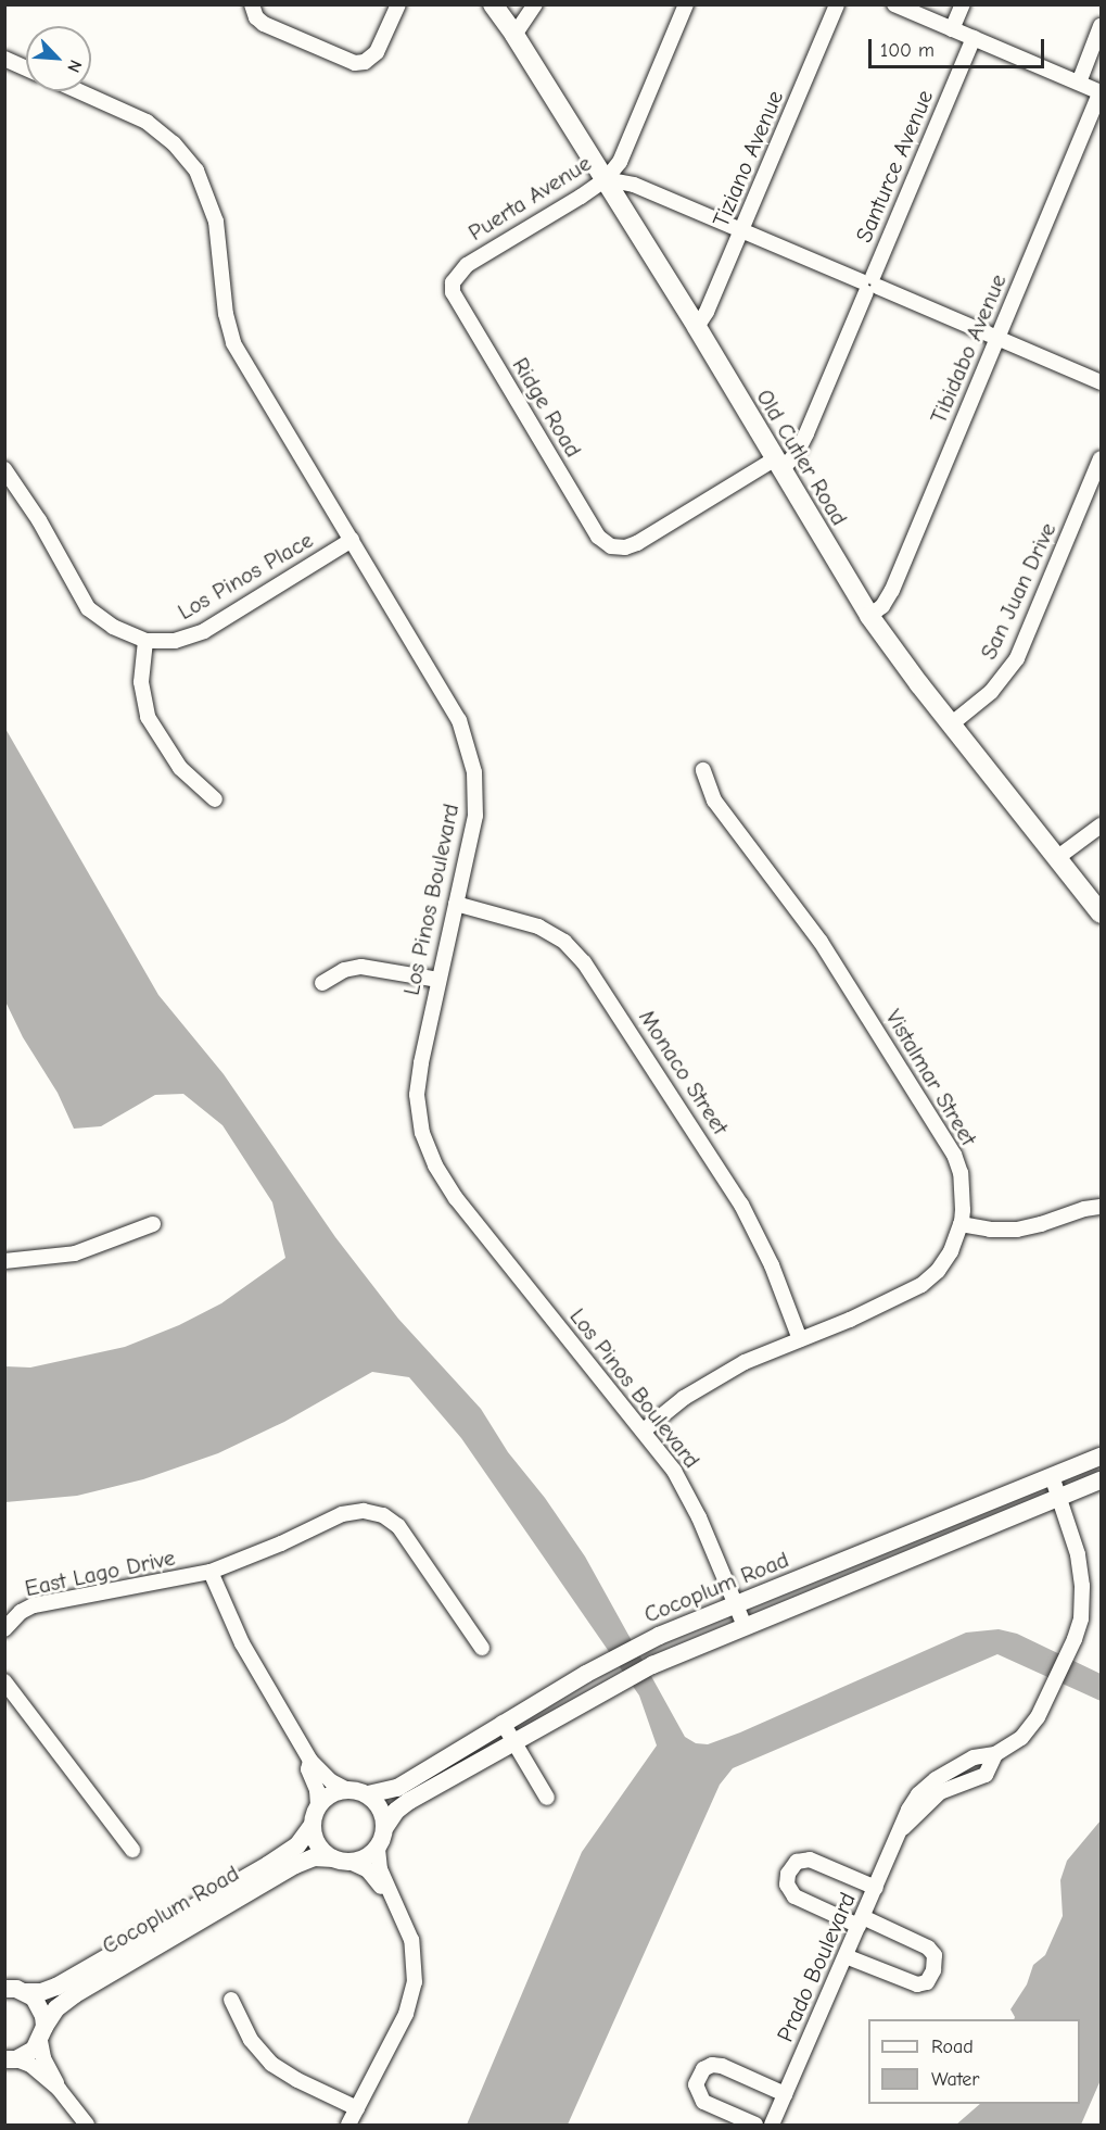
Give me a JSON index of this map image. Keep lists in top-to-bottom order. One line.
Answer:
{"streets":{"main road":["Old Cutler Road"],"street":["Tiziano Avenue","Santurce Avenue","Puerta Avenue","Tibidabo Avenue","Ridge Road","Los Pinos Place","San Juan Drive","Los Pinos Boulevard","Monaco Street","Vistalmar Street","East Lago Drive","Cocoplum Road","Prado Boulevard"]},"crossings":[["Tiziano Avenue","Old Cutler Road"],["Santurce Avenue","Ridge Road"],["Santurce Avenue","Old Cutler Road"],["Puerta Avenue","Ridge Road"],["Puerta Avenue","Old Cutler Road"],["Tibidabo Avenue","Old Cutler Road"],["Old Cutler Road","San Juan Drive"],["Los Pinos Place","Los Pinos Boulevard"],["Los Pinos Boulevard","Monaco Street"],["Los Pinos Boulevard","Vistalmar Street"],["Los Pinos Boulevard","Cocoplum Road"],["Monaco Street","Vistalmar Street"],["Cocoplum Road","Prado Boulevard"]],"legend":["Road","Water"],"scale_bar":"100 m","north":"bottom right"}
